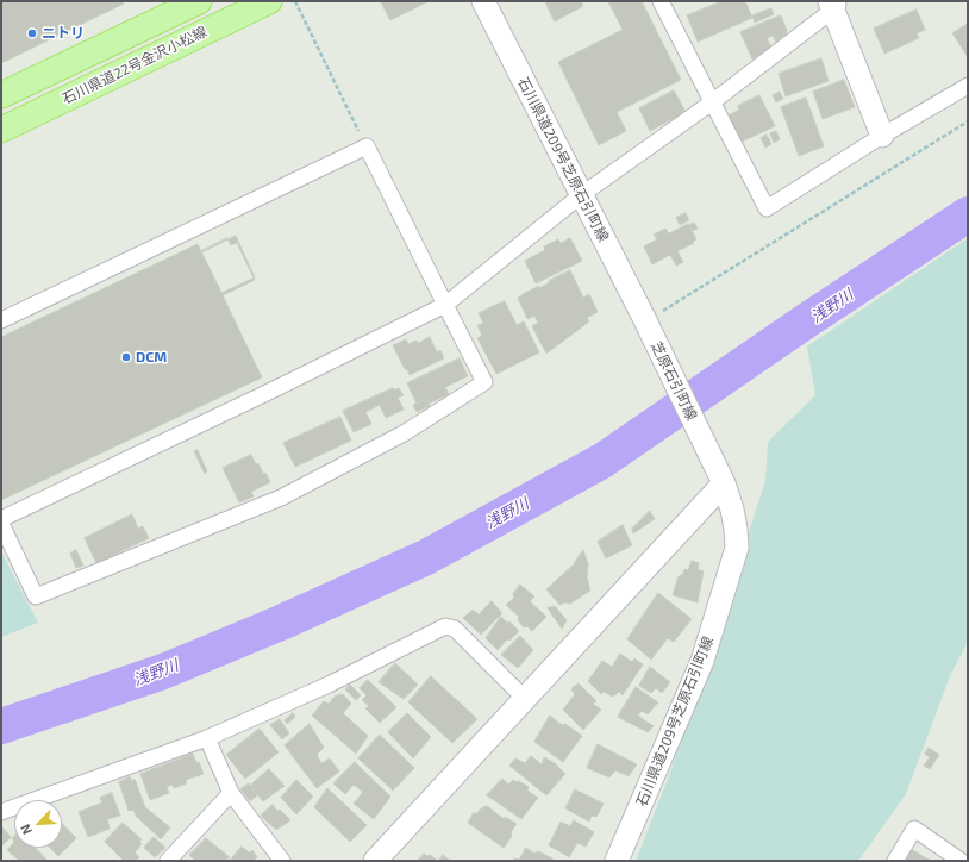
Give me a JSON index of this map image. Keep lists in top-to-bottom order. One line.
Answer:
{"streets":{"main road":["石川県道22号金沢小松線","石川県道209号芝原石引町線","芝原石引町線"]},"crossings":[["石川県道209号芝原石引町線","芝原石引町線"]],"water":["浅野川"],"places":["ニトリ","DCM"],"north":"bottom left"}
